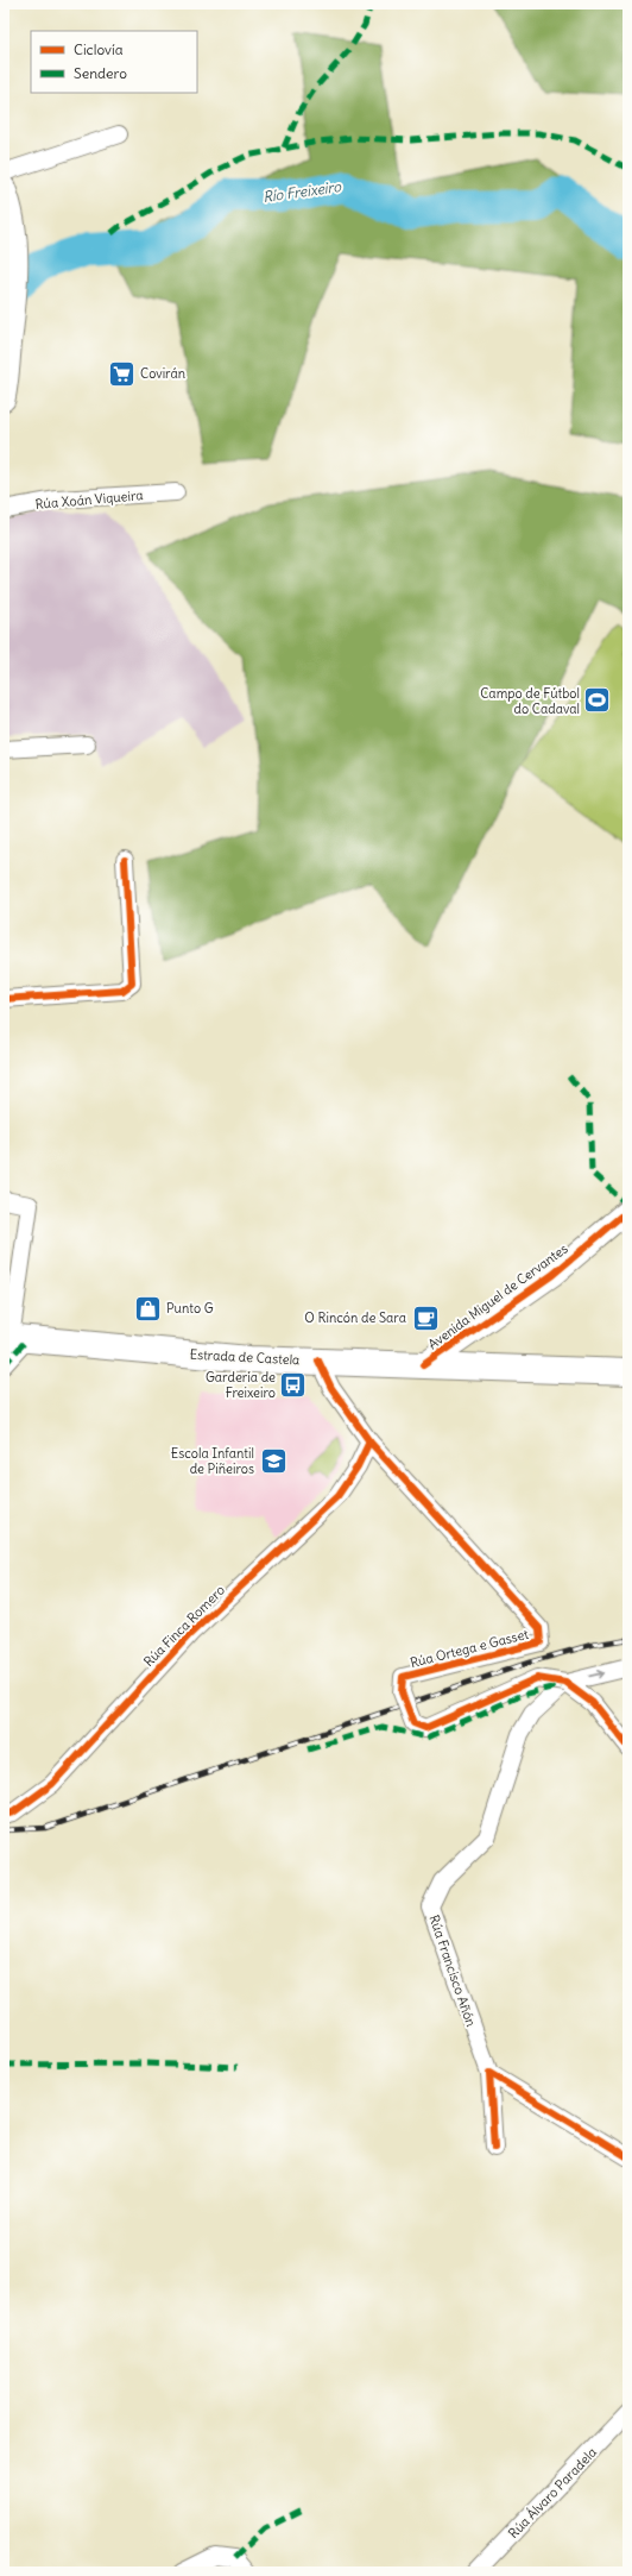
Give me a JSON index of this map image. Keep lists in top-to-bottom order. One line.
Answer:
{"streets":{"main road":["Estrada de Castela"],"street":["Rúa Xoán Viqueira","Avenida Miguel de Cervantes","Rúa Finca Romero","Rúa Ortega e Gasset","Rúa Francisco Añón","Rúa Álvaro Paradela"]},"crossings":[["Avenida Miguel de Cervantes","Estrada de Castela"],["Estrada de Castela","Rúa Ortega e Gasset"],["Rúa Finca Romero","Rúa Ortega e Gasset"],["Rúa Ortega e Gasset","Rúa Francisco Añón"]],"water":["Río Freixeiro"],"places":{"supermarket":["Covirán"],"sports":["Campo de Fútbol do Cadaval"],"shop":["Punto G"],"cafe":["O Rincón de Sara"],"bus stop":["Gardería de Freixeiro"],"school or university":["Escola Infantil de Piñeiros"]},"legend":["Ciclovía","Sendero"]}
